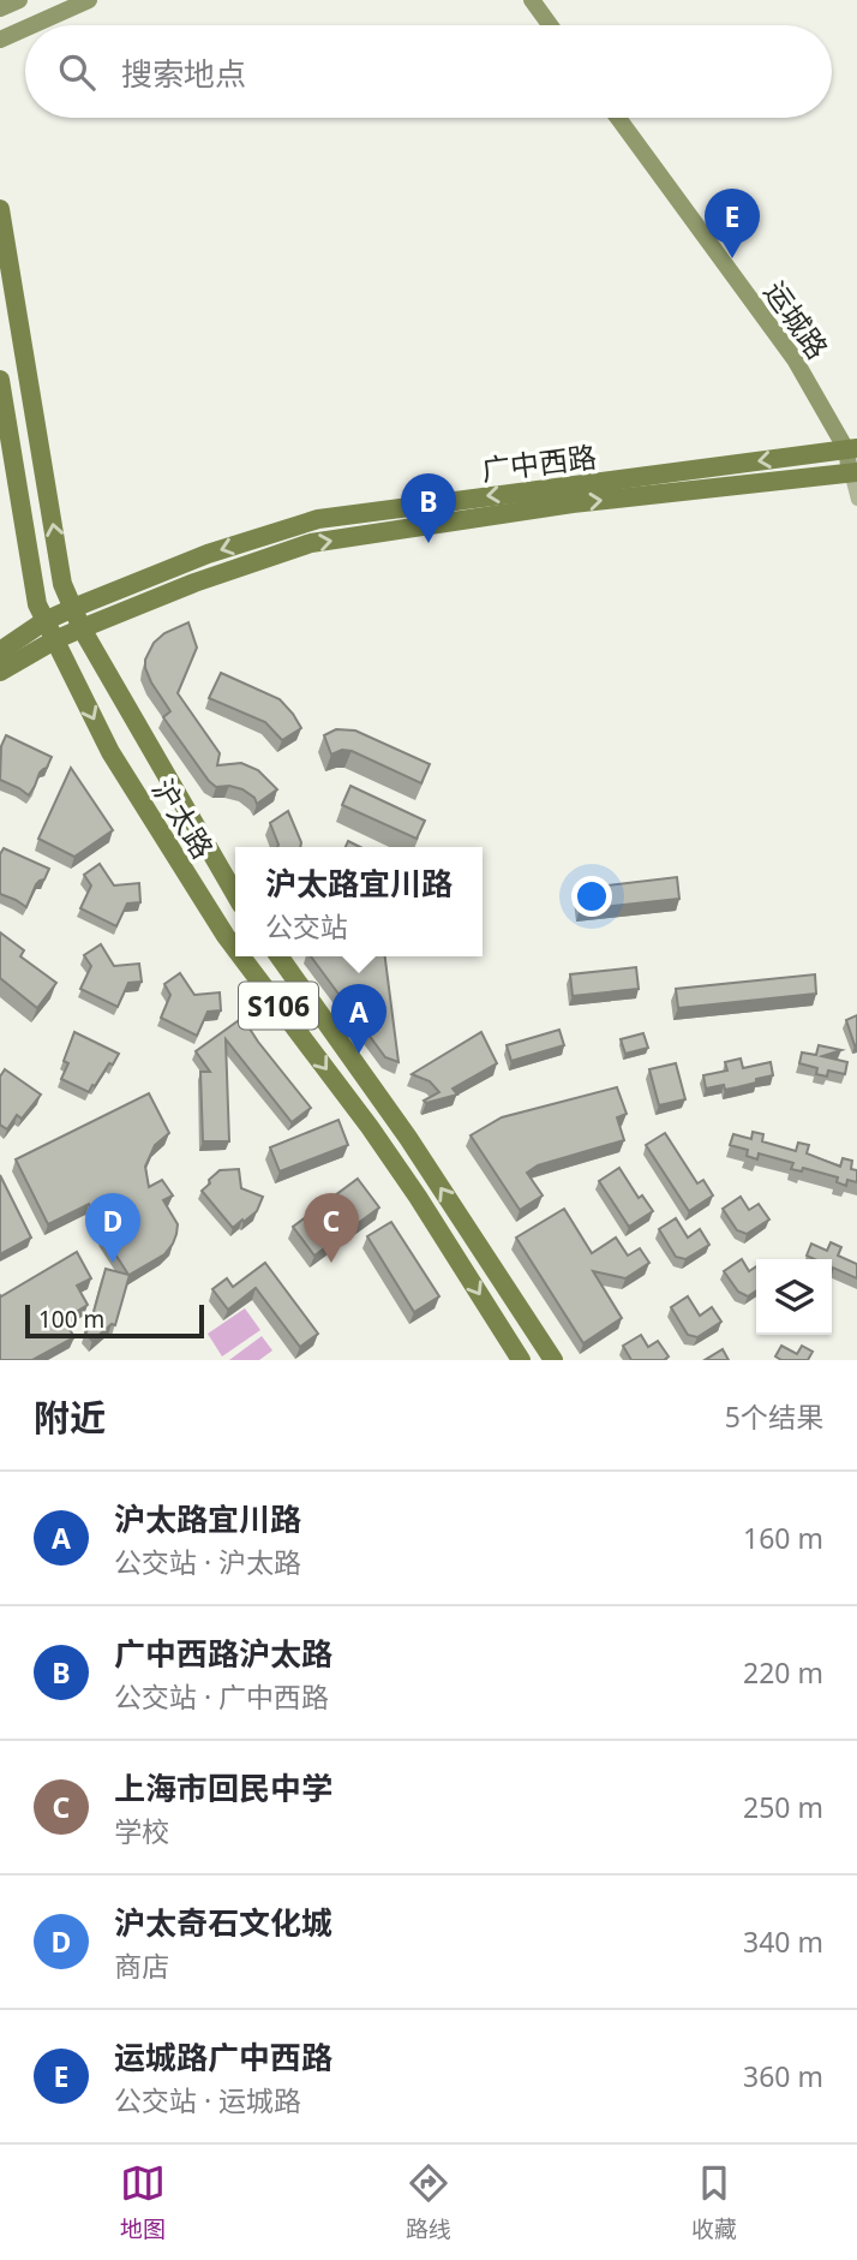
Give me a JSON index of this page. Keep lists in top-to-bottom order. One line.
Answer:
{"streets":{"main road":["广中西路","沪太路","S106"],"street":["运城路"]},"crossings":[["运城路","广中西路"],["广中西路","沪太路"]],"scale_bar":"100 m","page":{"search":"搜索地点","pins":["E","B","A","C","D"],"popup":["沪太路宜川路","公交站"],"scale":"100 m","heading":["附近","5个结果"],"list":[{"mark":"A","name":"沪太路宜川路","note":"公交站 · 沪太路","value":"160 m"},{"mark":"B","name":"广中西路沪太路","note":"公交站 · 广中西路","value":"220 m"},{"mark":"C","name":"上海市回民中学","note":"学校","value":"250 m"},{"mark":"D","name":"沪太奇石文化城","note":"商店","value":"340 m"},{"mark":"E","name":"运城路广中西路","note":"公交站 · 运城路","value":"360 m"}],"nav":["地图","路线","收藏"]}}
